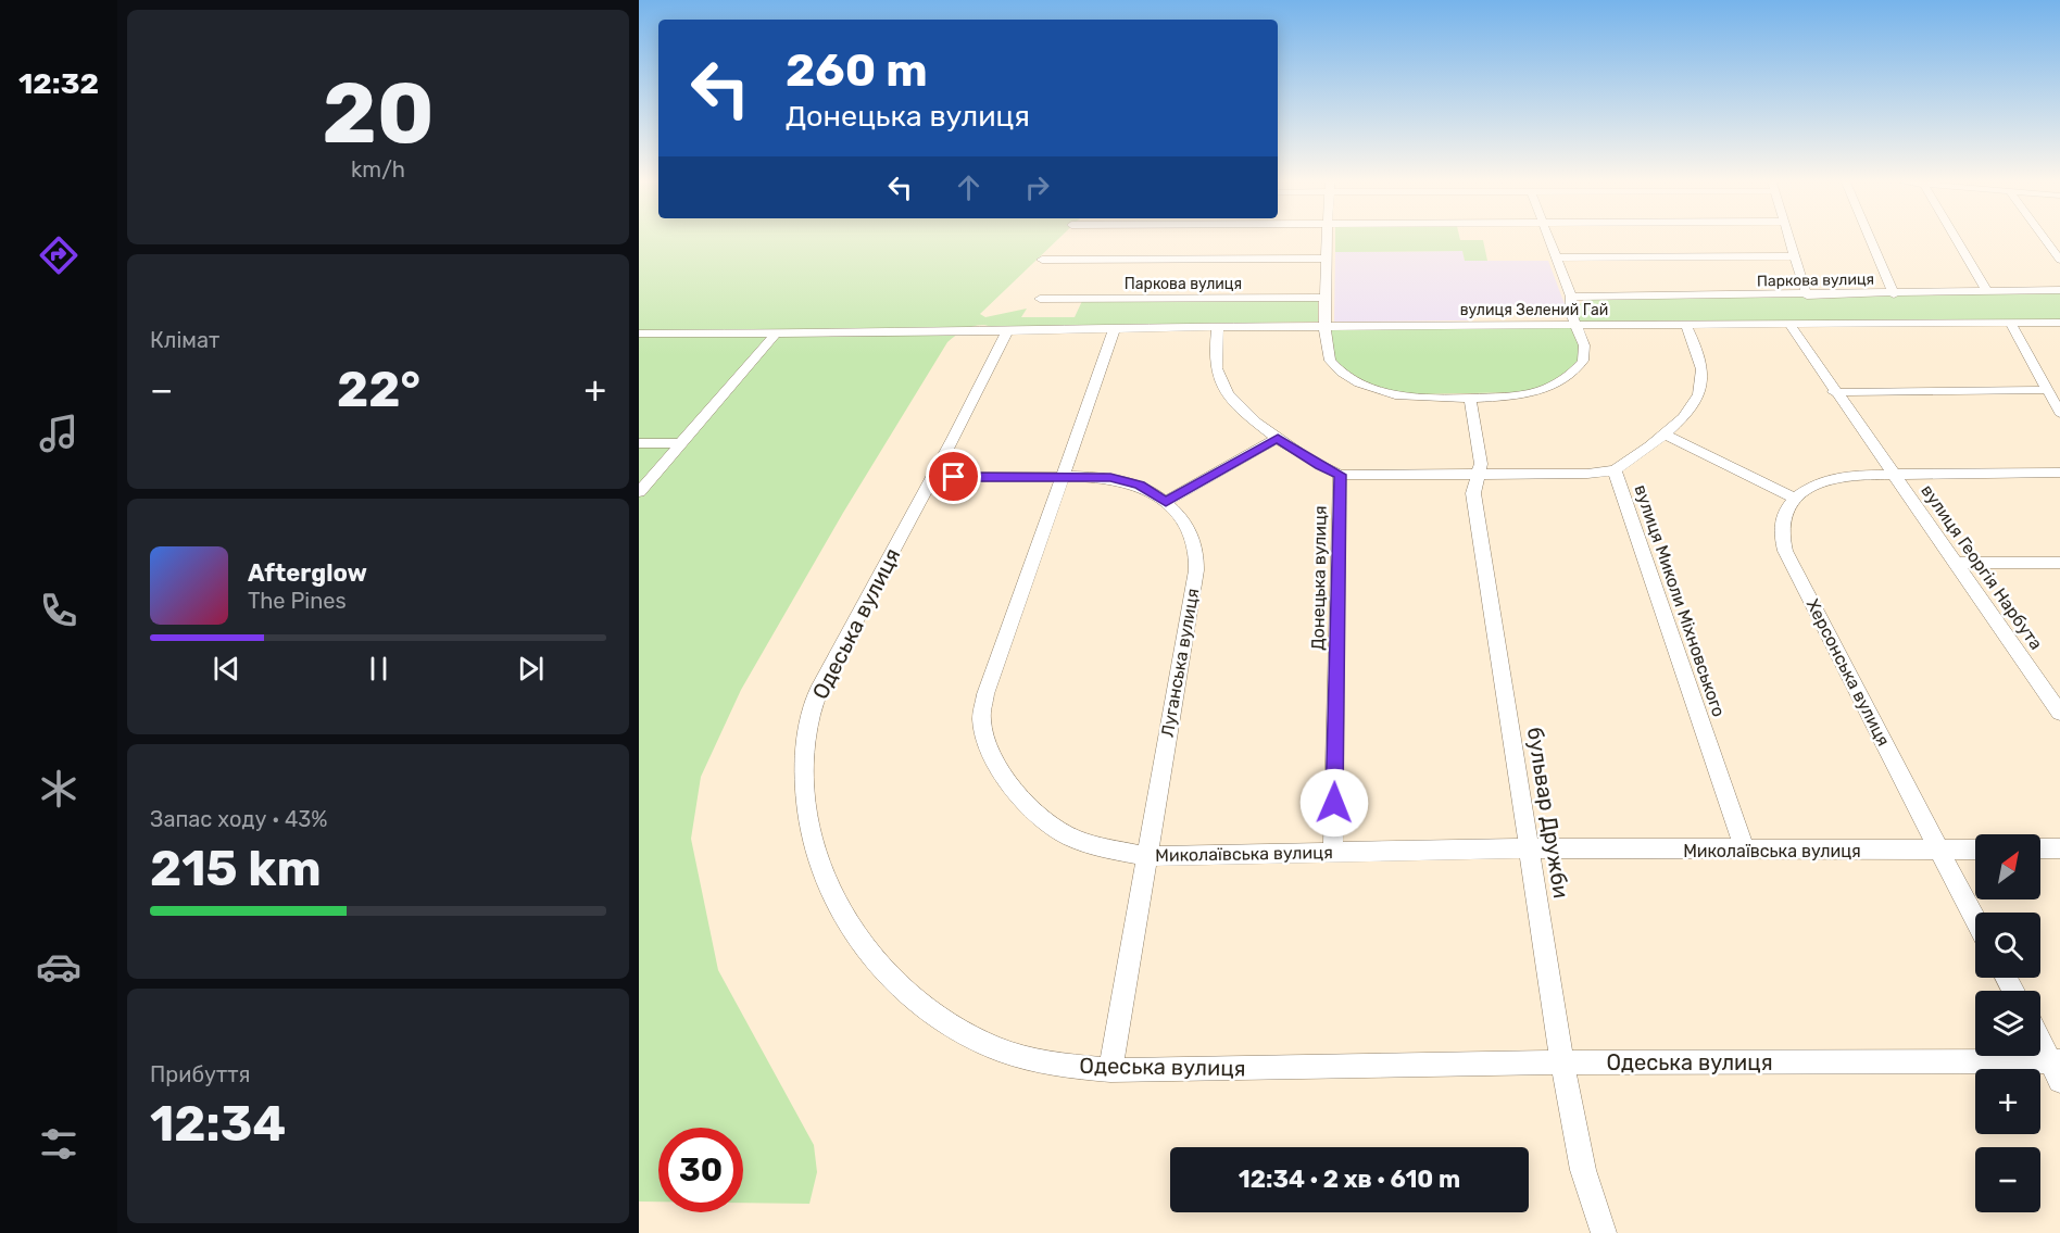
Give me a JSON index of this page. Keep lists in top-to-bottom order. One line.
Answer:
{"streets":{"street":["Паркова вулиця","вулиця Зелений Гай","вулиця Георгія Нарбута","Донецька вулиця","вулиця Миколи Міхновського","Одеська вулиця","Луганська вулиця","Херсонська вулиця","бульвар Дружби","Миколаївська вулиця"]},"crossings":[["вулиця Зелений Гай","вулиця Георгія Нарбута"],["вулиця Зелений Гай","вулиця Миколи Міхновського"],["вулиця Зелений Гай","Одеська вулиця"],["вулиця Зелений Гай","Миколаївська вулиця"],["вулиця Георгія Нарбута","Херсонська вулиця"],["Донецька вулиця","Миколаївська вулиця"],["вулиця Миколи Міхновського","Миколаївська вулиця"],["Одеська вулиця","Луганська вулиця"],["Одеська вулиця","бульвар Дружби"],["Луганська вулиця","Миколаївська вулиця"],["Херсонська вулиця","Миколаївська вулиця"],["бульвар Дружби","Миколаївська вулиця"]],"north":"top right","page":{"tabs":"12:32","tile":[["20","km/h"],"Клімат",["Запас ходу · 43%","215 km"],["Прибуття","12:34"]],"turn":["260 m","Донецька вулиця"],"heat":["−","22°","+"],"song":["Afterglow","The Pines"],"map_buttons":["+","−"],"limit":"30","trip":"12:34 · 2 хв · 610 m"}}
